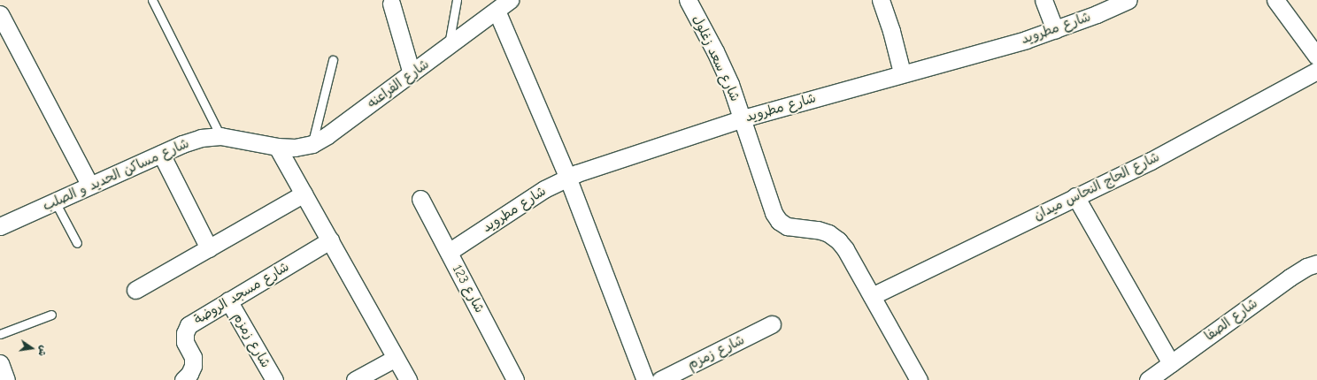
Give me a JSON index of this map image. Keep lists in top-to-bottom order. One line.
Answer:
{"streets":{"street":["شارع مطرويد","شارع سعد زغلول","شارع الفراعنه","شارع مساكن الحديد و الصلب","شارع الحاج النحاس ميدان","شارع 123","شارع مسجد الروضة","شارع الصفا","شارع زمزم"]},"crossings":[["شارع مطرويد","شارع سعد زغلول"],["شارع مطرويد","شارع 123"],["شارع سعد زغلول","شارع الحاج النحاس ميدان"],["شارع الفراعنه","شارع مساكن الحديد و الصلب"],["شارع مسجد الروضة","شارع زمزم"]],"north":"right"}
